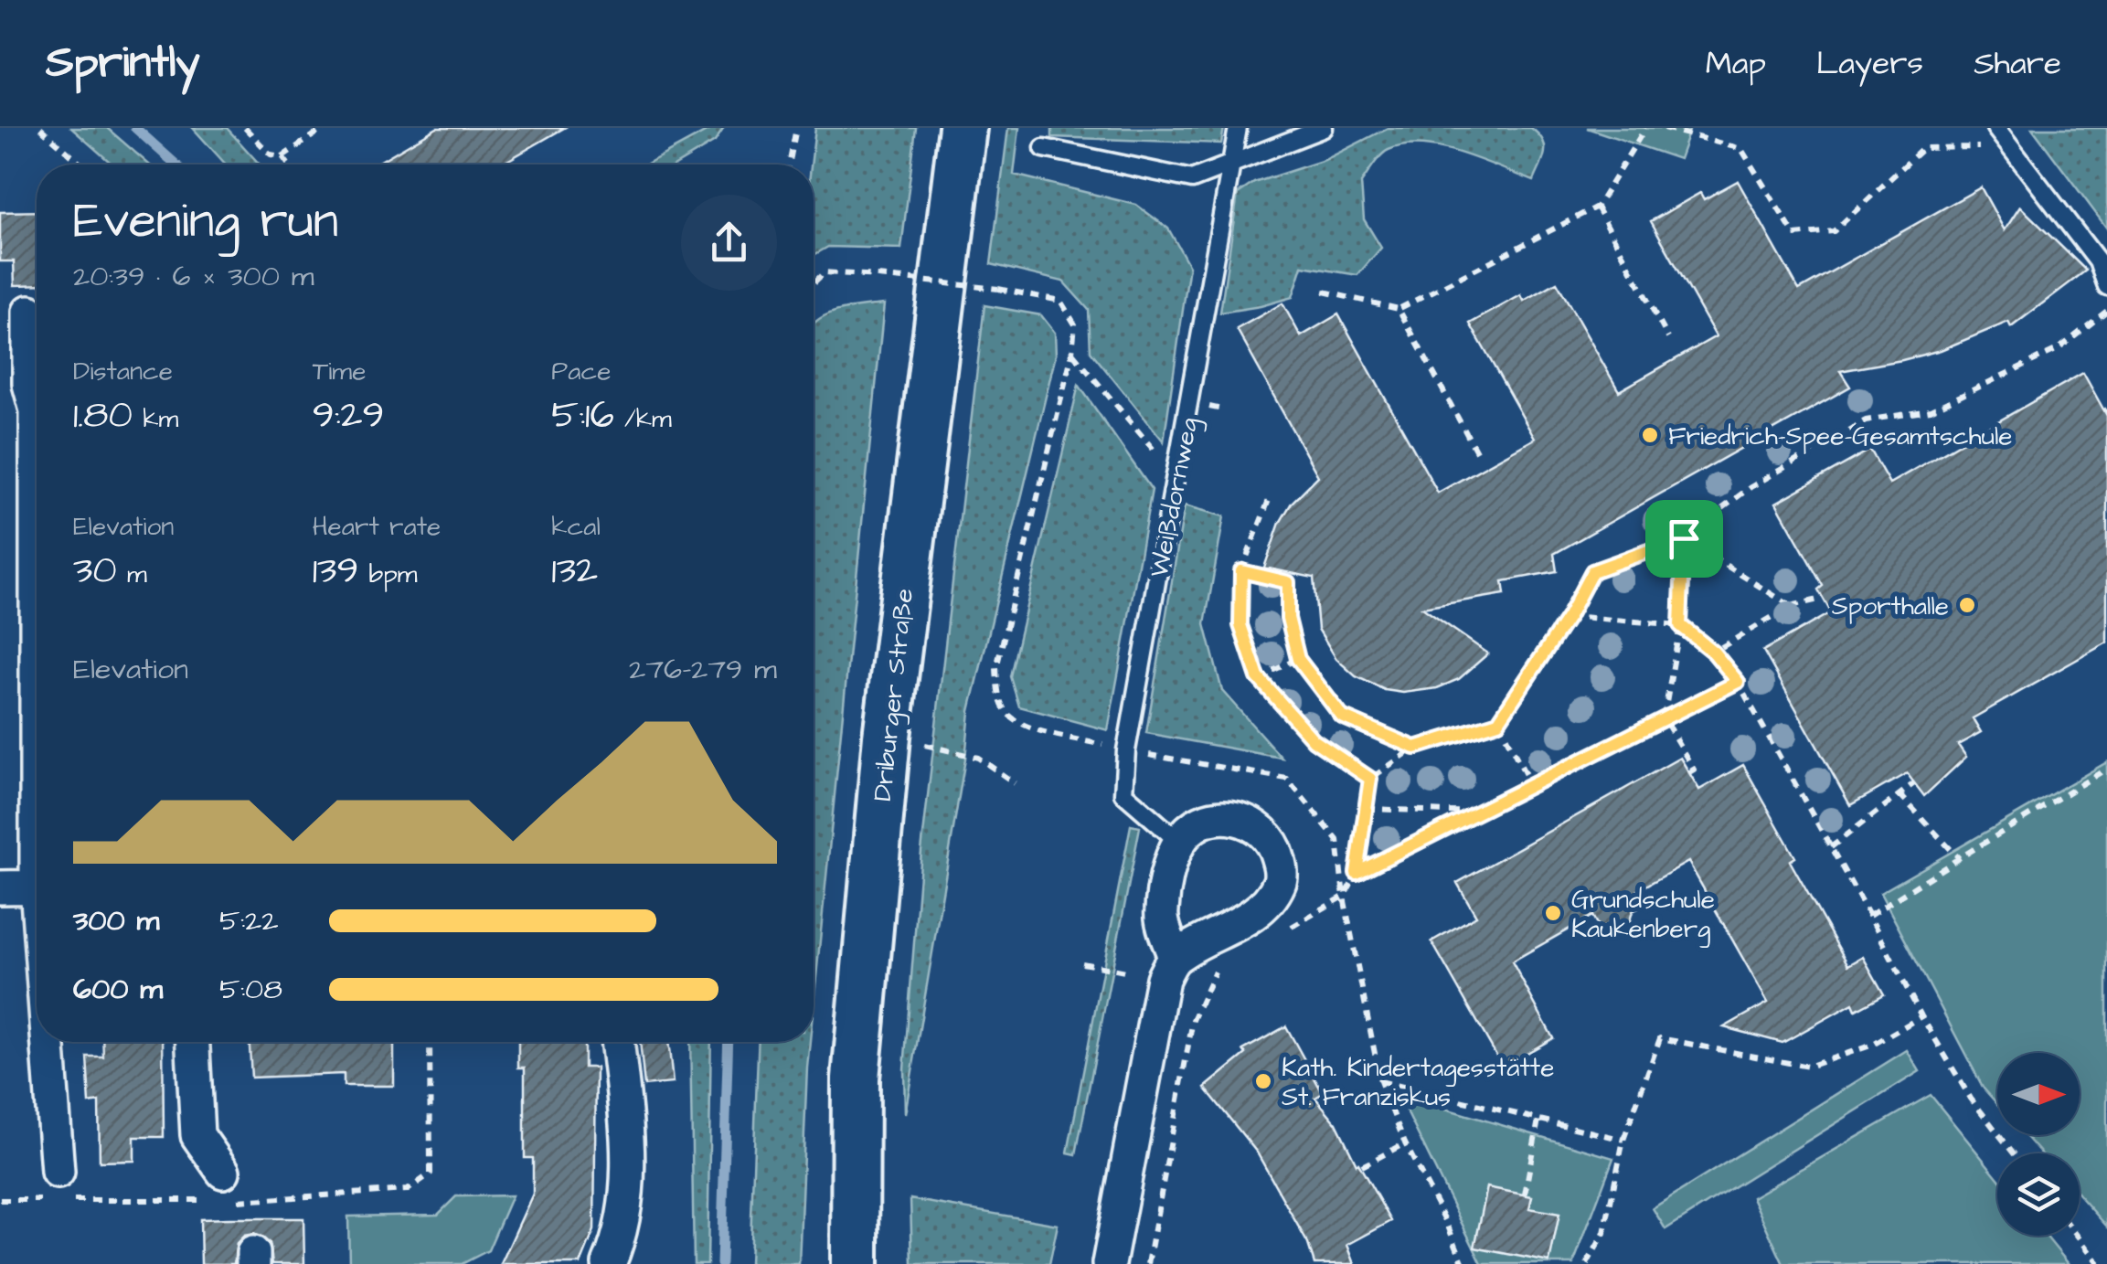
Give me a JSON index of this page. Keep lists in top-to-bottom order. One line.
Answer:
{"streets":{"main road":["Driburger Straße"],"lane":["Weißdornweg"]},"places":["Friedrich-Spee-Gesamtschule","Sporthalle","Grundschule Kaukenberg","Kath. Kindertagesstätte St. Franziskus"],"north":"right","page":{"header":"Sprintly","nav":["Map","Layers","Share"],"heading":["Evening run","20:39 · 6 × 300 m"],"stats":[["Distance","1.80 km"],["Time","9:29"],["Pace","5:16 /km"],["Elevation","30 m"],["Heart rate","139 bpm"],["kcal","132"]],"chart":["Elevation","276–279 m"],"list":[{"name":"300 m","note":"5:22"},{"name":"600 m","note":"5:08"}]}}
